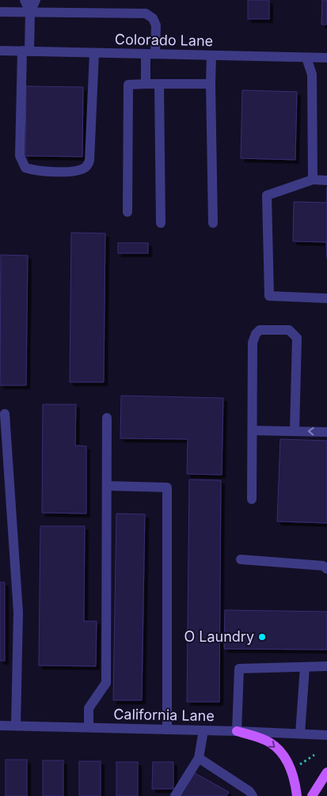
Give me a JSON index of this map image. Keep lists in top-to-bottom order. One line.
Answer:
{"streets":{"street":["Colorado Lane","California Lane"]},"places":["O Laundry"]}
